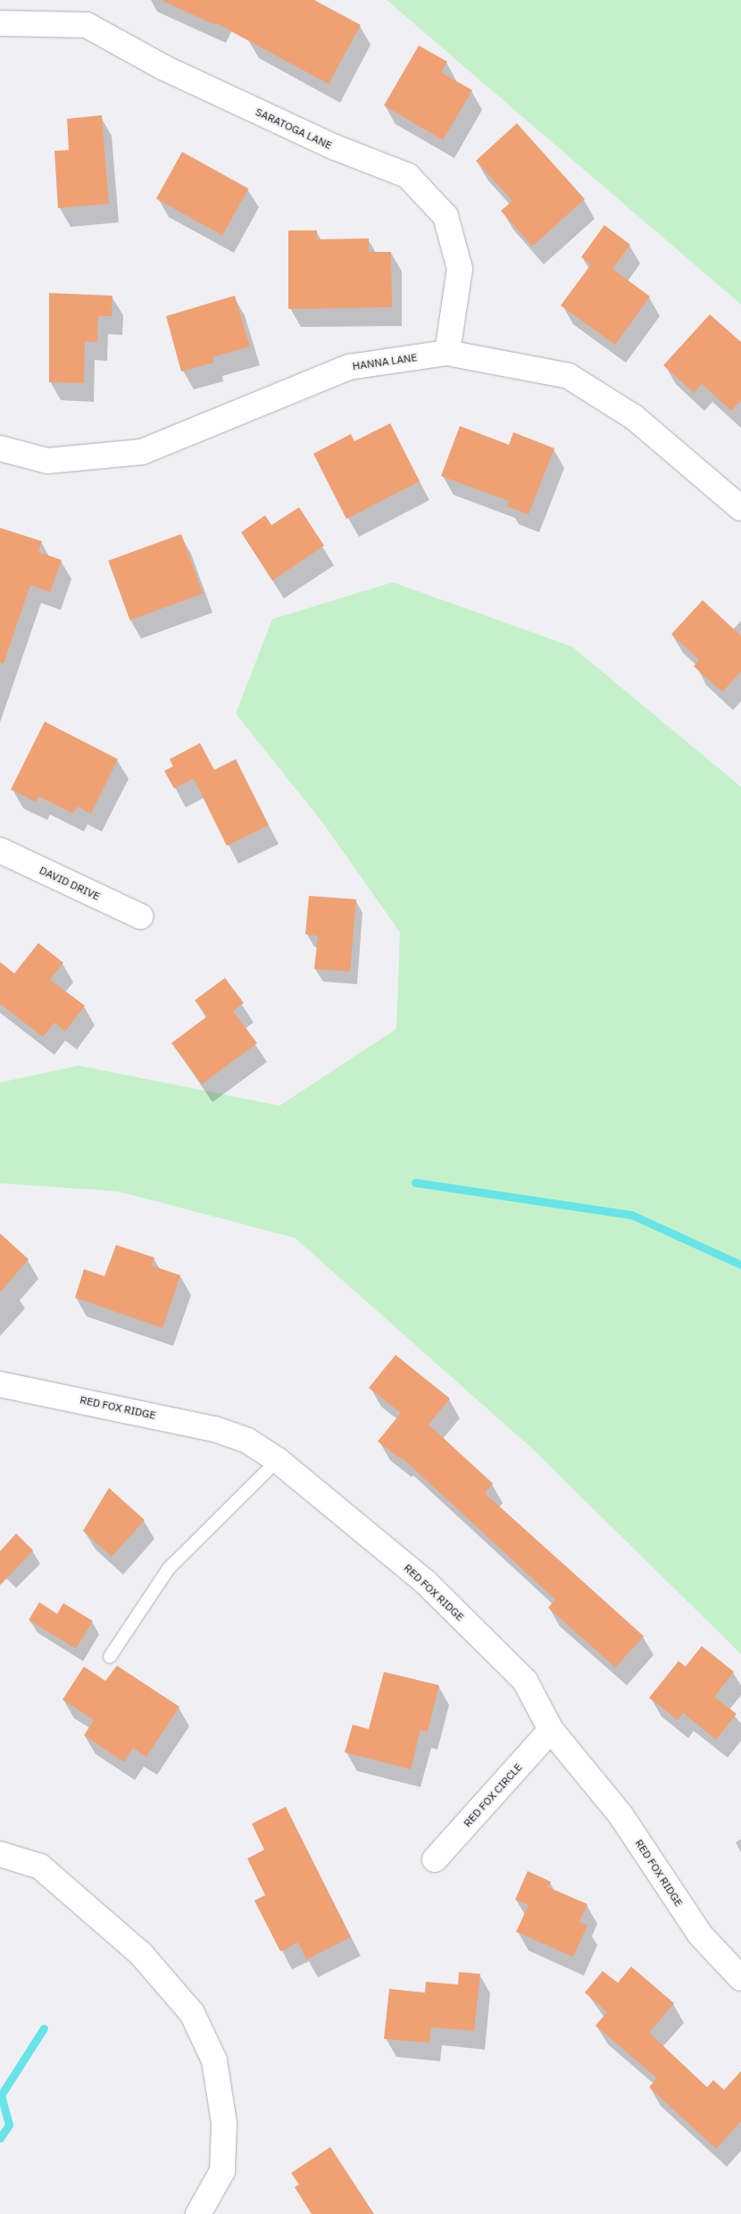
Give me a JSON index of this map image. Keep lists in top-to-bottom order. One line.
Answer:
{"streets":{"street":["SARATOGA LANE","HANNA LANE","DAVID DRIVE","RED FOX RIDGE","RED FOX CIRCLE"]},"crossings":[["SARATOGA LANE","HANNA LANE"],["RED FOX RIDGE","RED FOX CIRCLE"]]}
